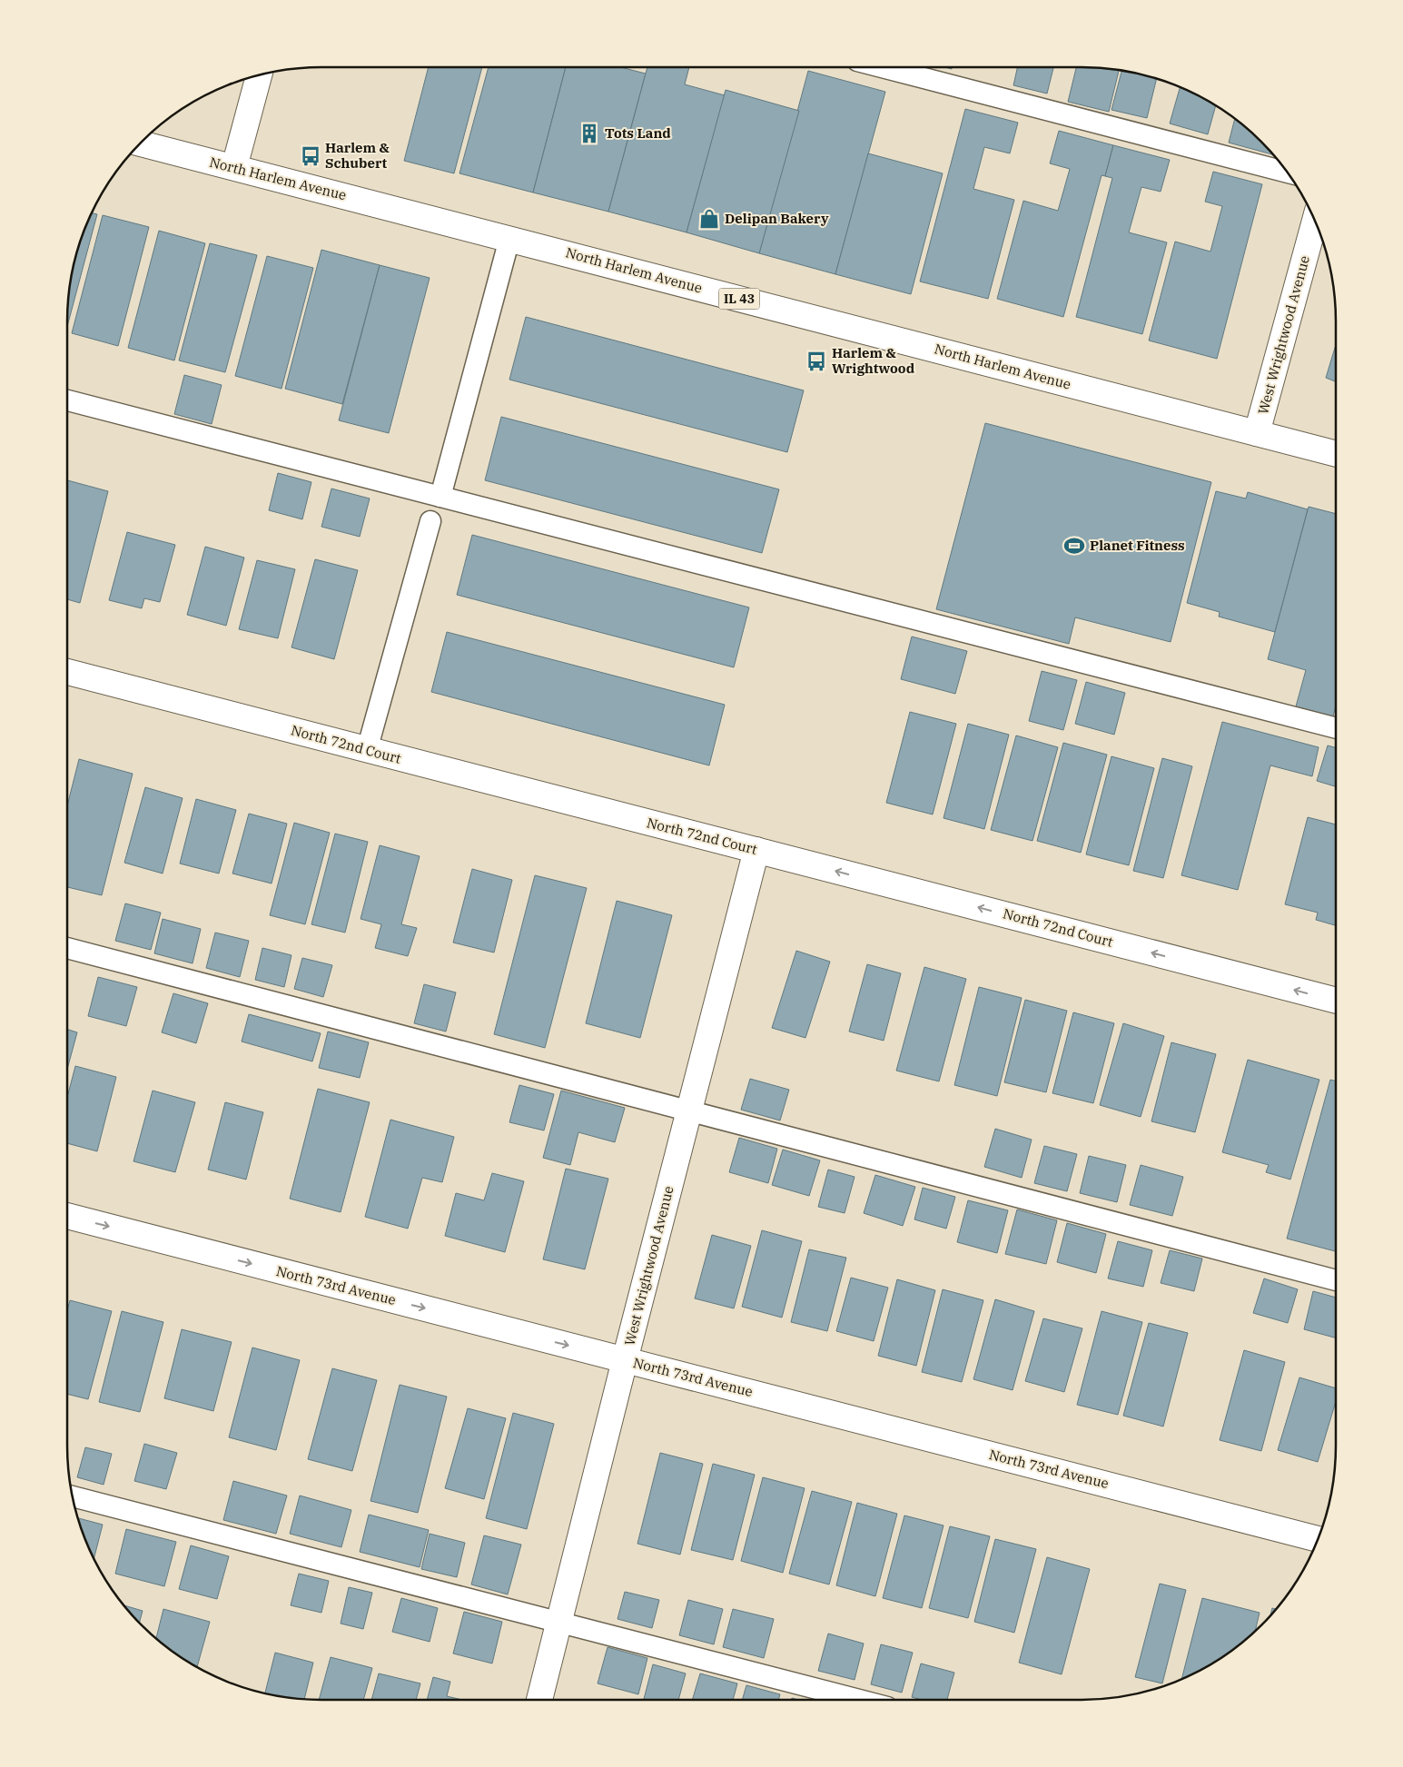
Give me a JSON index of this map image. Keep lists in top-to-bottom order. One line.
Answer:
{"streets":{"street":["North Harlem Avenue","IL 43","West Wrightwood Avenue","North 72nd Court","North 73rd Avenue"]},"crossings":[["North Harlem Avenue","West Wrightwood Avenue"],["West Wrightwood Avenue","North 72nd Court"],["West Wrightwood Avenue","North 73rd Avenue"]],"one_way":["North 72nd Court","North 73rd Avenue"],"places":{"building":["Tots Land"],"bus stop":["Harlem & Schubert","Harlem & Wrightwood"],"shop":["Delipan Bakery"],"sports":["Planet Fitness"]}}
